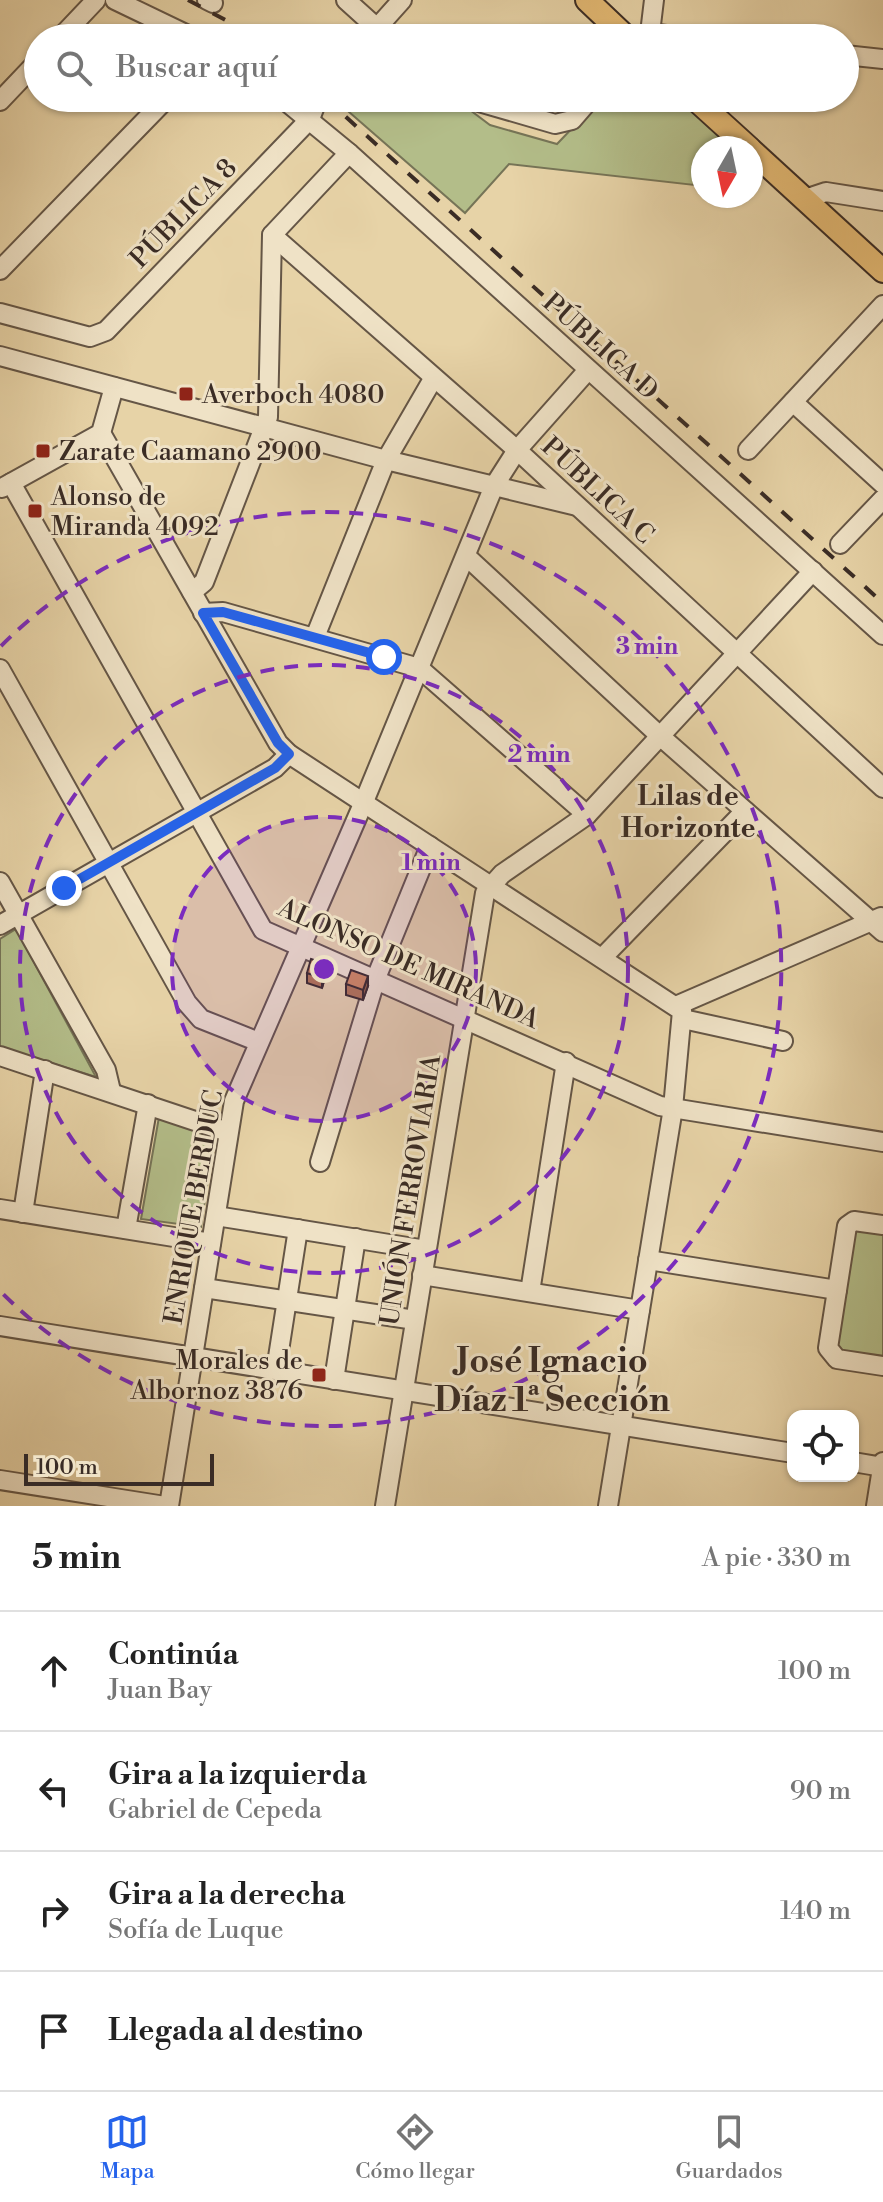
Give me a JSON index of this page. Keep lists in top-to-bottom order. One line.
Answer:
{"streets":{"street":["PÚBLICA 8","PÚBLICA D","PÚBLICA C","ALONSO DE MIRANDA","UNIÓN FERROVIARIA","ENRIQUE BERDUC"]},"crossings":[["PÚBLICA 8","PÚBLICA D"],["PÚBLICA D","ENRIQUE BERDUC"],["PÚBLICA C","ENRIQUE BERDUC"],["ALONSO DE MIRANDA","UNIÓN FERROVIARIA"],["ALONSO DE MIRANDA","ENRIQUE BERDUC"]],"districts":["Lilas de Horizonte","José Ignacio Díaz 1ª Sección"],"places":{"transit":["Averboch 4080","Zarate Caamano 2900","Alonso de Miranda 4092","Morales de Albornoz 3876"]},"scale_bar":"100 m","north":"bottom","page":{"search":"Buscar aquí","scale":"100 m","heading":["5 min","A pie · 330 m"],"list":[["Continúa","Juan Bay","100 m"],["Gira a la izquierda","Gabriel de Cepeda","90 m"],["Gira a la derecha","Sofía de Luque","140 m"],"Llegada al destino"],"nav":["Mapa","Cómo llegar","Guardados"]},"rings":["3 min","2 min","1 min"]}
